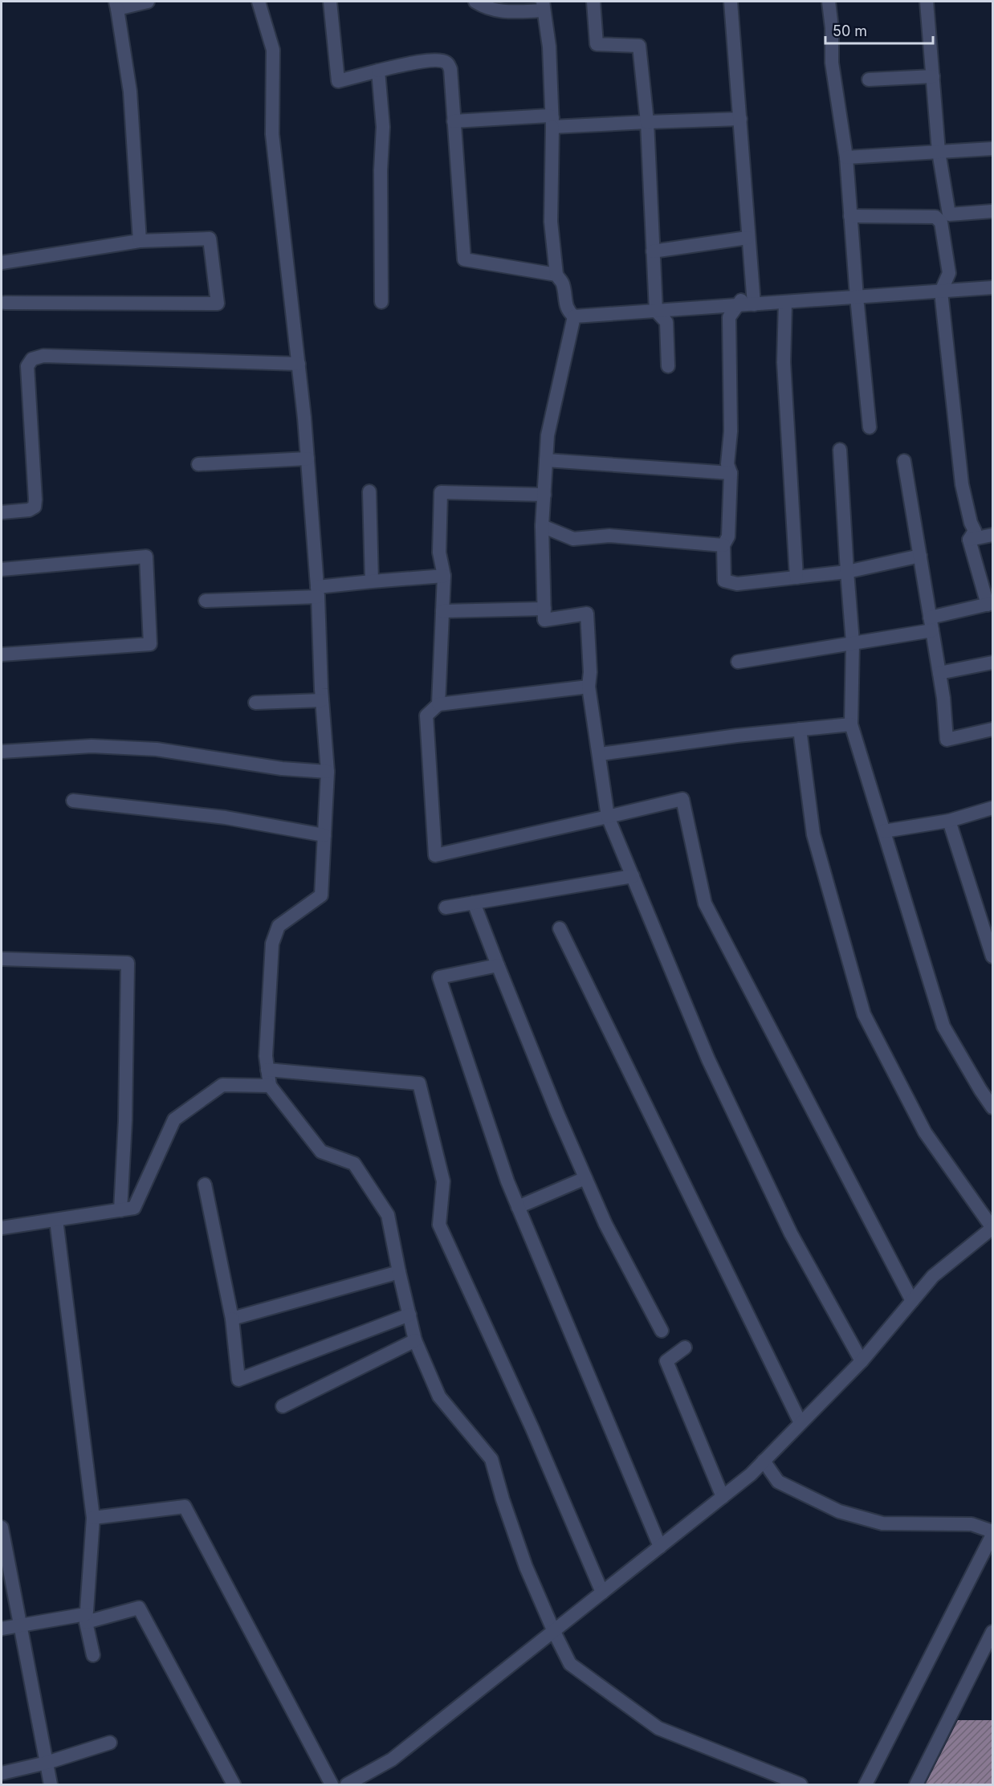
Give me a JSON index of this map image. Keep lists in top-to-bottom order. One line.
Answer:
{"scale_bar":"50 m"}
